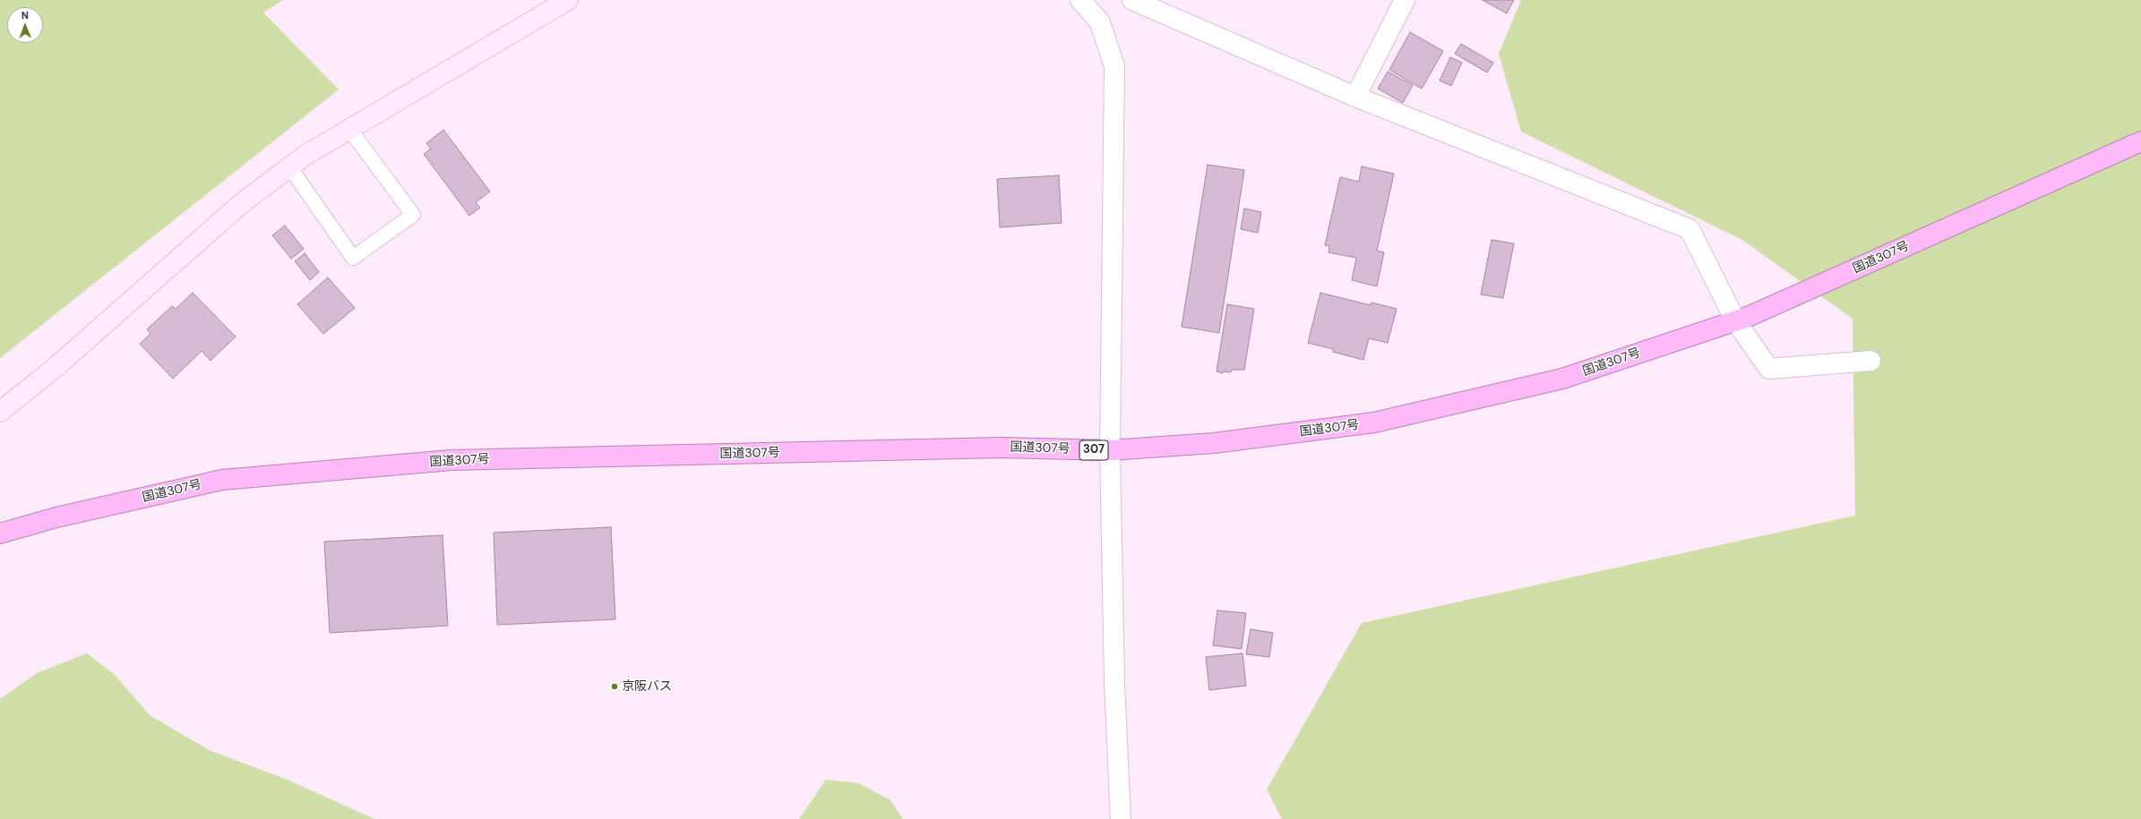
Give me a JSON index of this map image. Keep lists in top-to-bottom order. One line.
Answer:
{"streets":{"highway":["国道307号","307"]},"places":["京阪バス"],"north":"top"}
